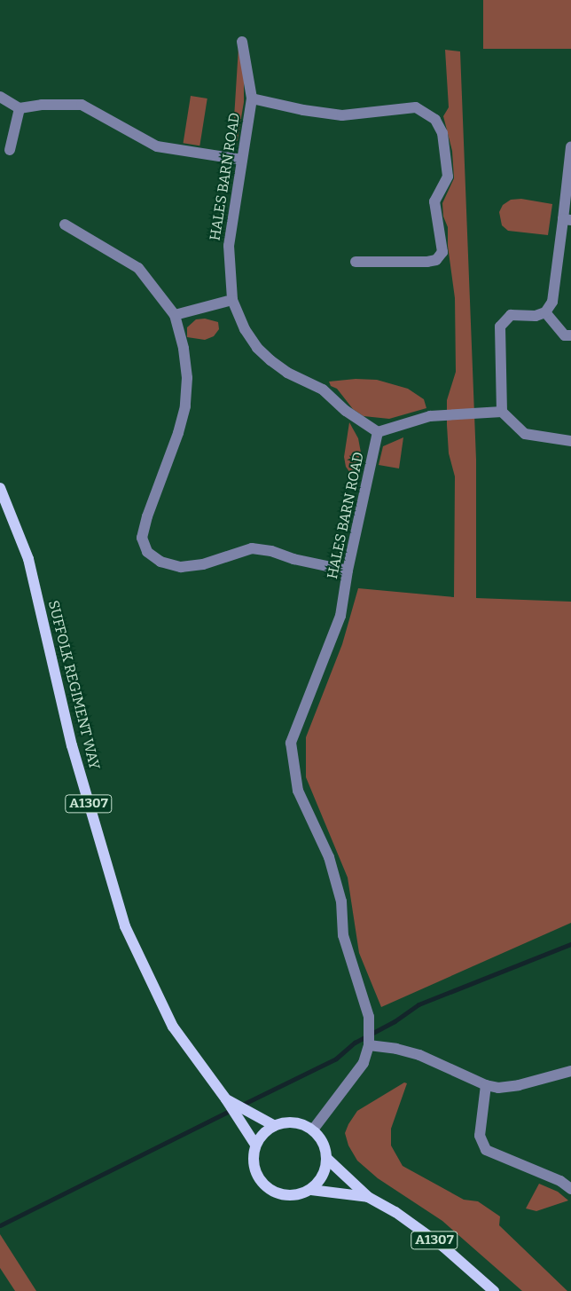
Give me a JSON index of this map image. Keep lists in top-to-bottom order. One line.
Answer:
{"streets":{"main road":["SUFFOLK REGIMENT WAY","A1307"],"street":["HALES BARN ROAD"]},"crossings":[["HALES BARN ROAD","SUFFOLK REGIMENT WAY"]]}
